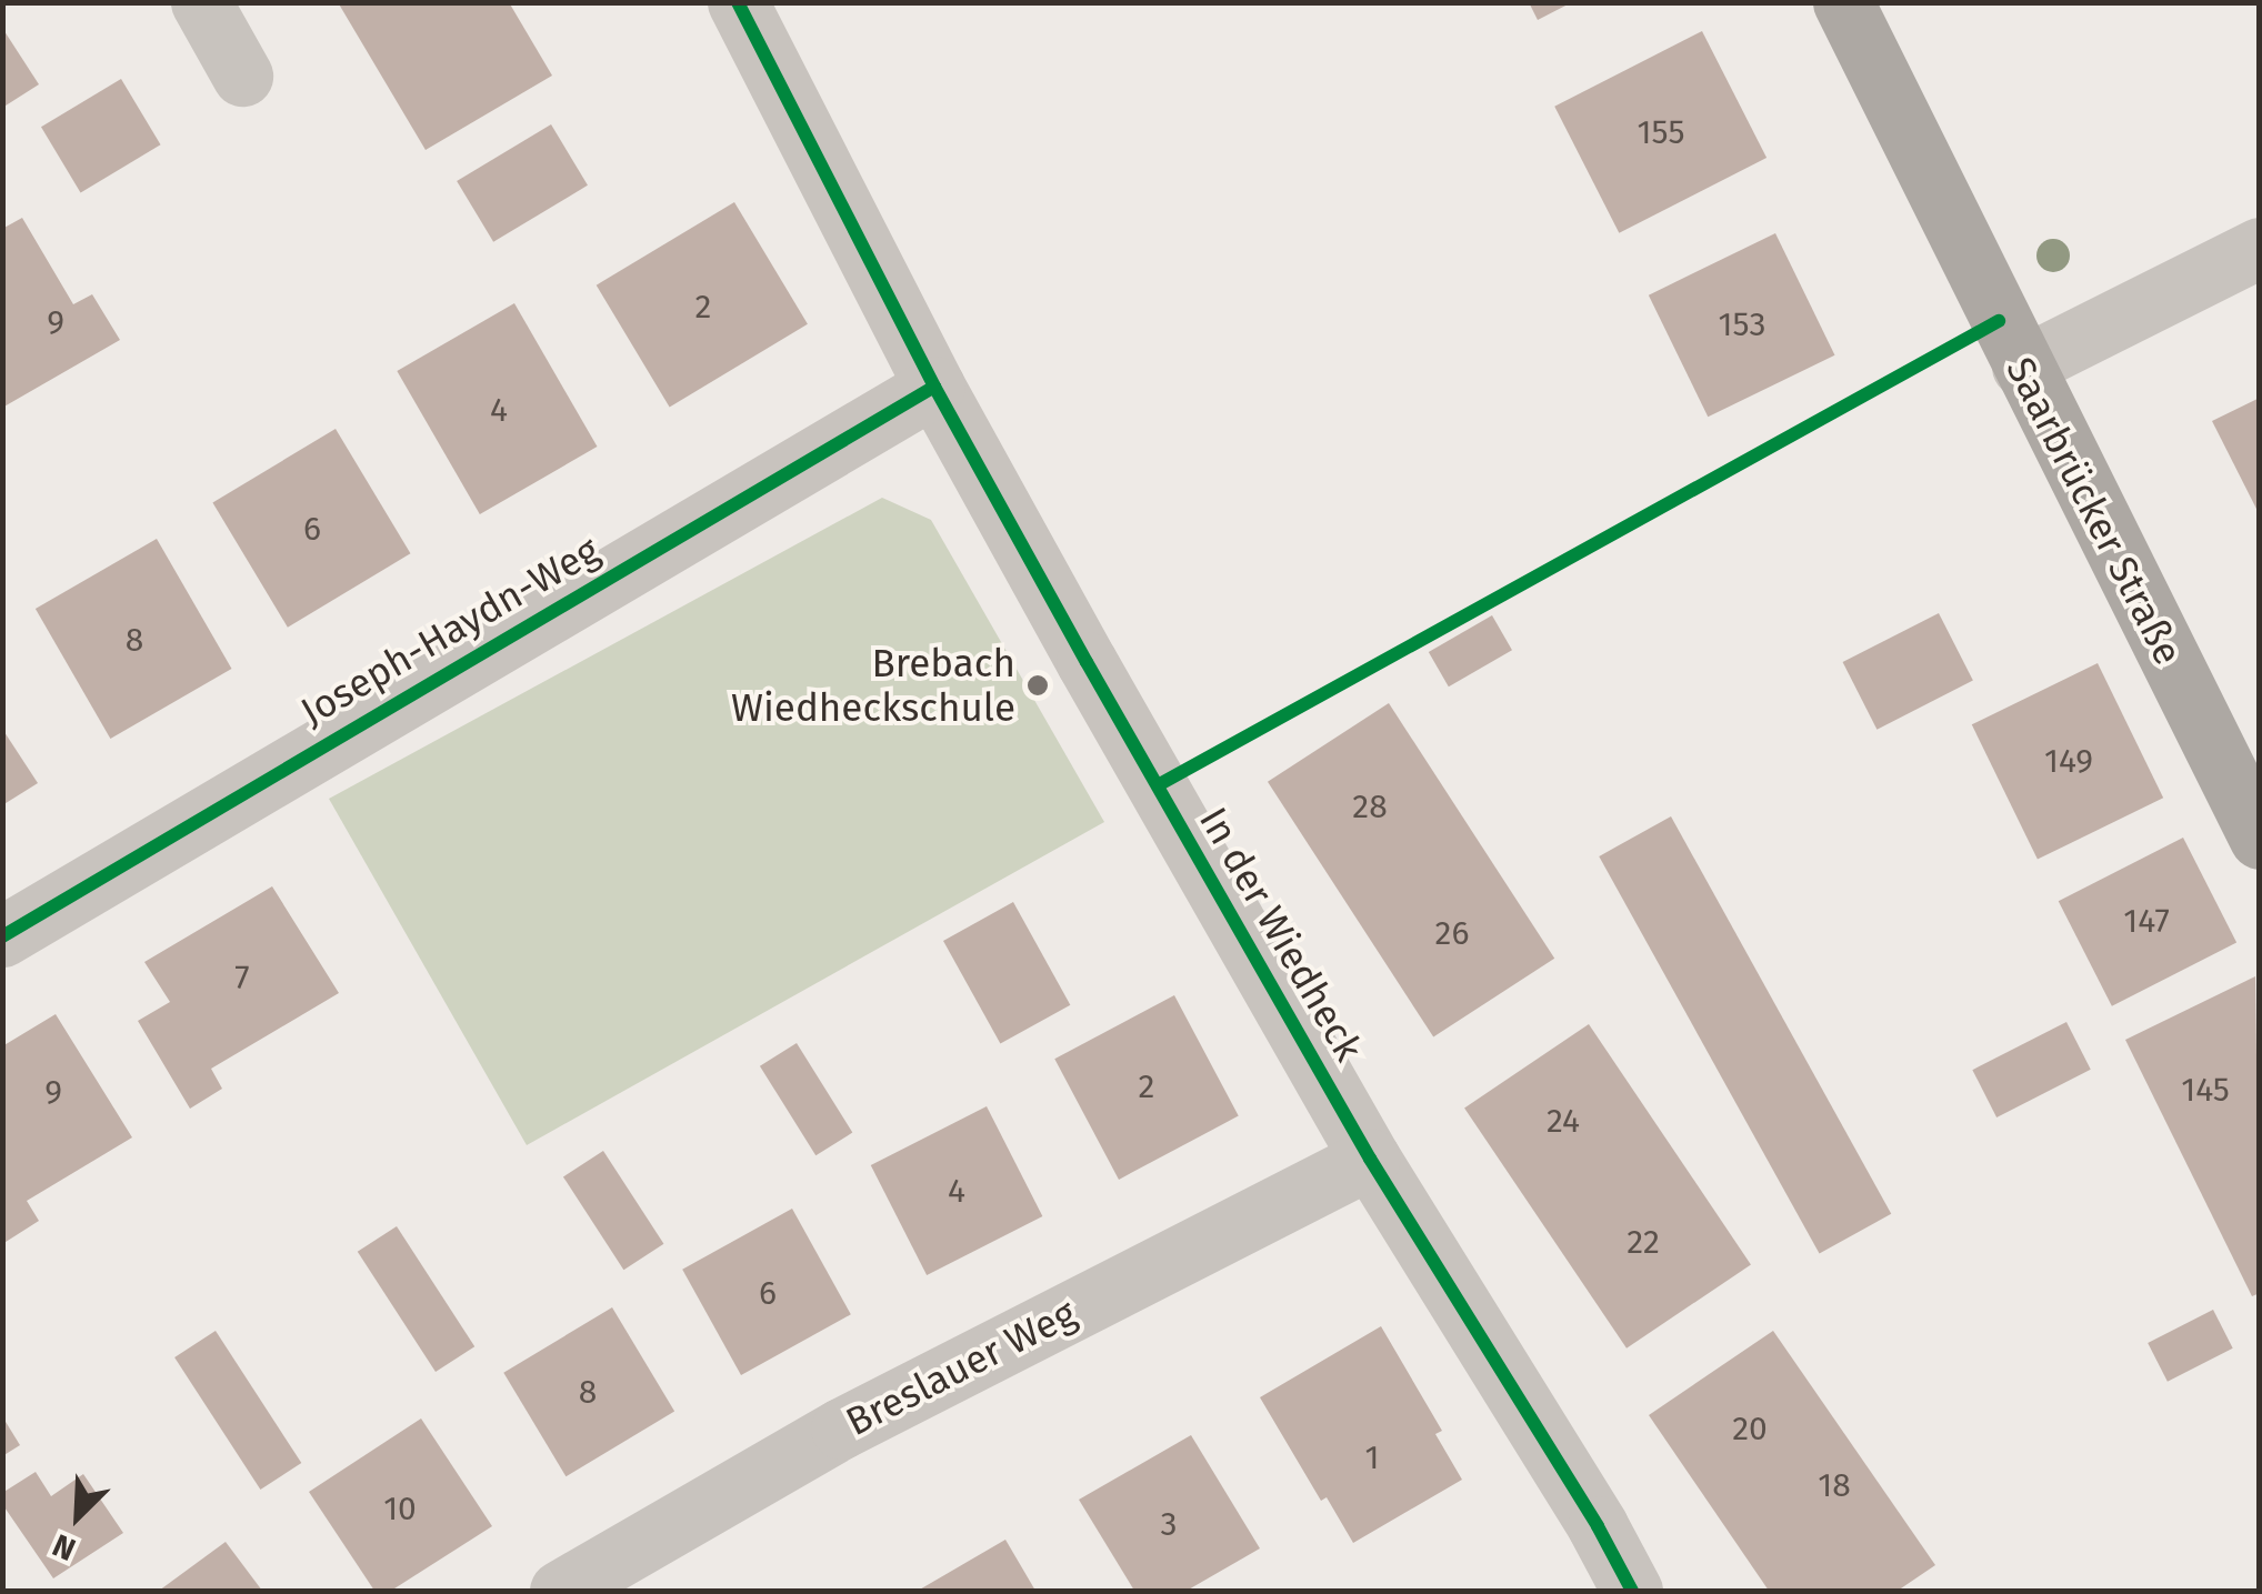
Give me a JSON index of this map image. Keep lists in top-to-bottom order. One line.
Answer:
{"streets":{"main road":["Saarbrücker Straße"],"street":["Joseph-Haydn-Weg","In der Wiedheck","Breslauer Weg"]},"crossings":[["Joseph-Haydn-Weg","In der Wiedheck"],["In der Wiedheck","Breslauer Weg"]],"places":["Brebach Wiedheckschule"],"house_numbers":["155","2","9","153","4","6","8","149","28","147","26","7","2","145","9","24","4","22","6","8","20","1","18","10","3"],"north":"bottom left"}
